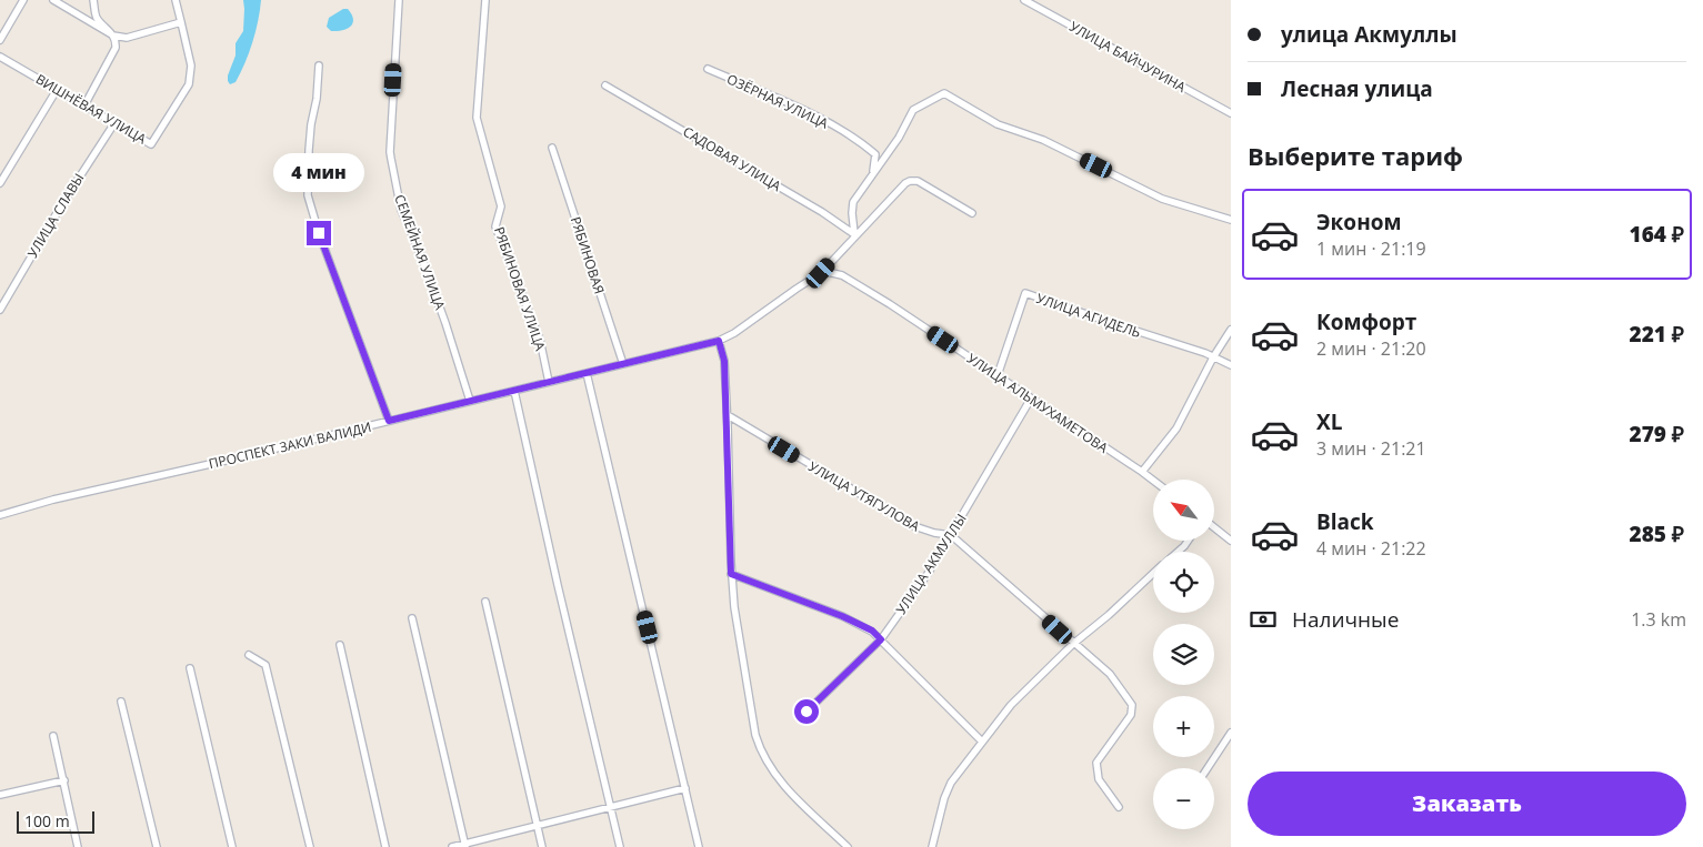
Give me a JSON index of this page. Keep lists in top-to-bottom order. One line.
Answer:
{"streets":{"street":["УЛИЦА БАЙЧУРИНА","ОЗЁРНАЯ УЛИЦА","ВИШНЁВАЯ УЛИЦА","САДОВАЯ УЛИЦА","УЛИЦА СЛАВЫ","СЕМЕЙНАЯ УЛИЦА","РЯБИНОВАЯ","РЯБИНОВАЯ УЛИЦА","УЛИЦА АГИДЕЛЬ","УЛИЦА АЛЬМУХАМЕТОВА","ПРОСПЕКТ ЗАКИ ВАЛИДИ","УЛИЦА УТЯГУЛОВА","УЛИЦА АКМУЛЛЫ"]},"crossings":[["ВИШНЁВАЯ УЛИЦА","УЛИЦА СЛАВЫ"],["САДОВАЯ УЛИЦА","ПРОСПЕКТ ЗАКИ ВАЛИДИ"],["СЕМЕЙНАЯ УЛИЦА","ПРОСПЕКТ ЗАКИ ВАЛИДИ"],["РЯБИНОВАЯ","ПРОСПЕКТ ЗАКИ ВАЛИДИ"],["РЯБИНОВАЯ УЛИЦА","ПРОСПЕКТ ЗАКИ ВАЛИДИ"],["УЛИЦА АЛЬМУХАМЕТОВА","ПРОСПЕКТ ЗАКИ ВАЛИДИ"],["УЛИЦА АЛЬМУХАМЕТОВА","УЛИЦА АКМУЛЛЫ"],["УЛИЦА УТЯГУЛОВА","УЛИЦА АКМУЛЛЫ"]],"scale_bar":"100 m","north":"top left","page":{"banner":["улица Акмуллы","Лесная улица"],"heading":"Выберите тариф","bubble":"4 мин","list":[{"name":"Эконом","note":"1 мин · 21:19","value":"164 ₽"},{"name":"Комфорт","note":"2 мин · 21:20","value":"221 ₽"},{"name":"XL","note":"3 мин · 21:21","value":"279 ₽"},{"name":"Black","note":"4 мин · 21:22","value":"285 ₽"}],"map_buttons":["+","−"],"pay":["Наличные","1.3 km"],"buttons":"Заказать","scale":"100 m"}}
